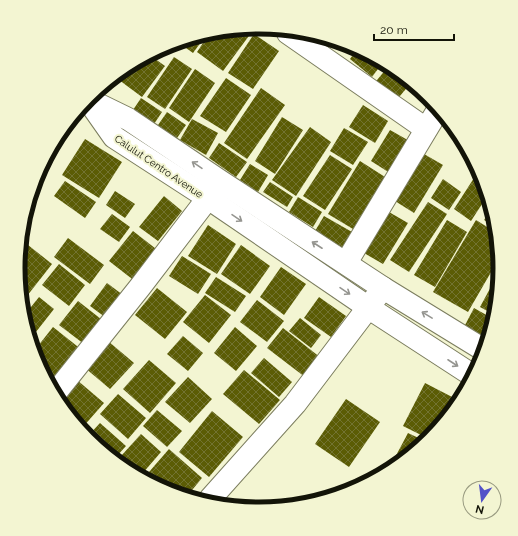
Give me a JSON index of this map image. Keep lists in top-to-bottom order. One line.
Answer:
{"streets":{"street":["Calulut Centro Avenue"]},"scale_bar":"20 m","north":"bottom"}
